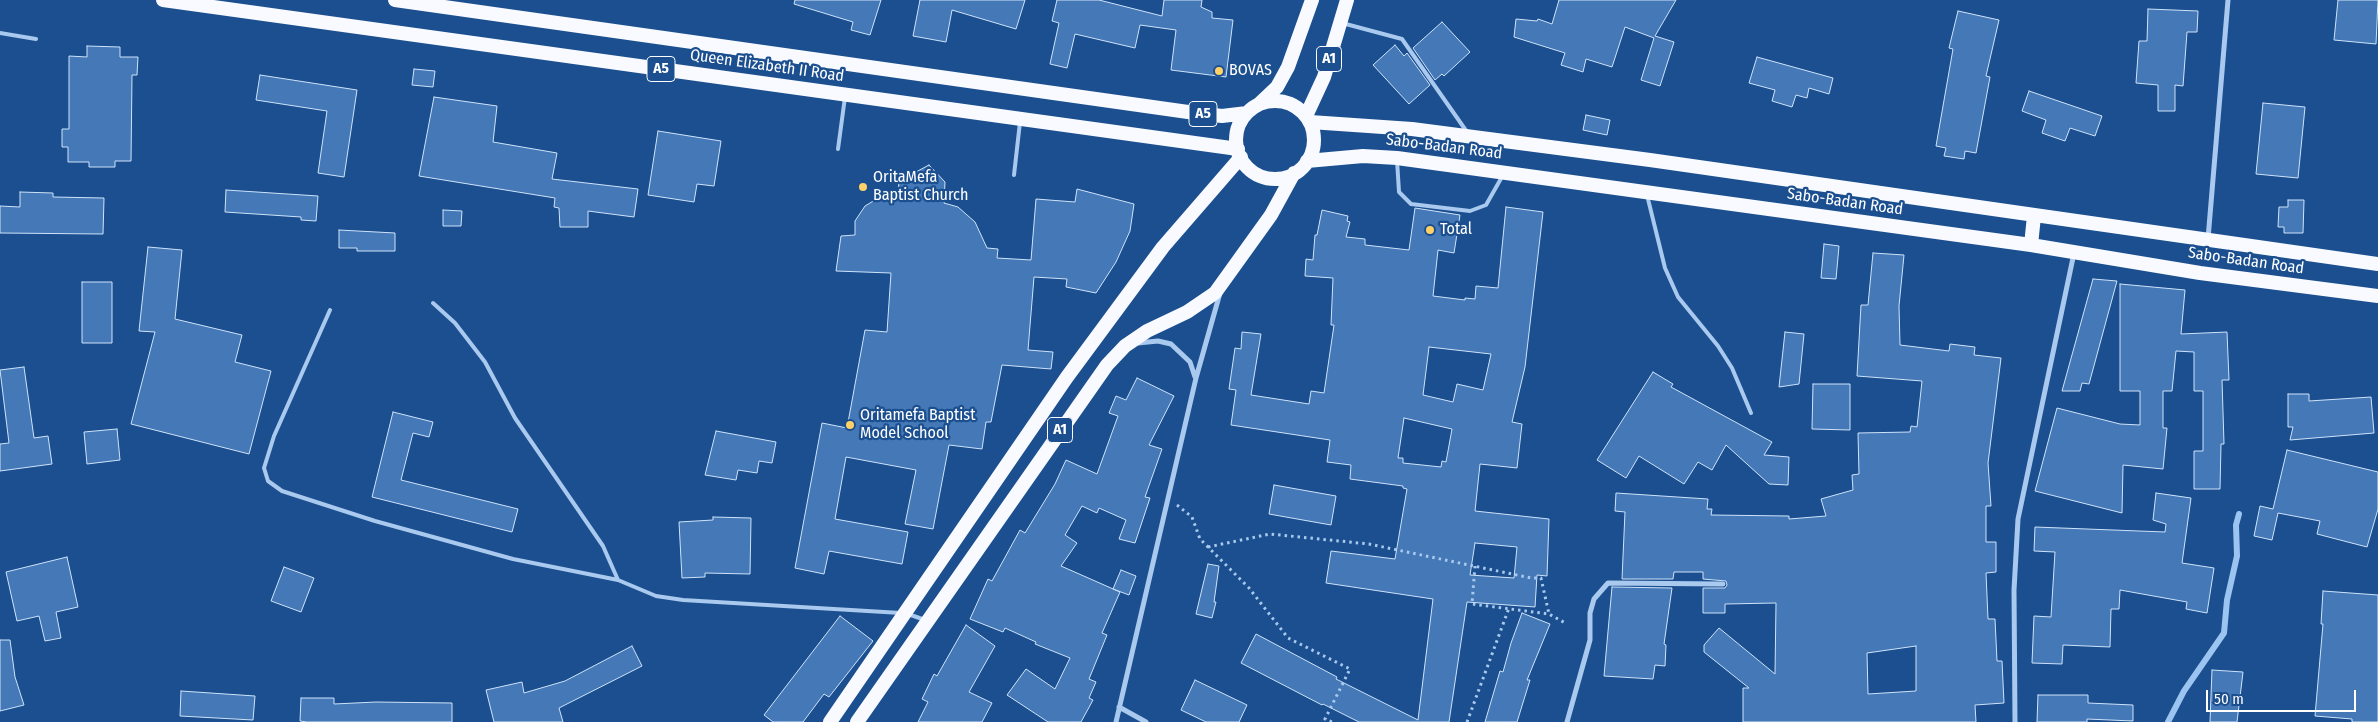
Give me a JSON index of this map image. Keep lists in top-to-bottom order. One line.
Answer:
{"streets":{"highway":["A1","Queen Elizabeth II Road","A5","Sabo-Badan Road"]},"crossings":[["A1","Queen Elizabeth II Road"],["A1","Sabo-Badan Road"],["Queen Elizabeth II Road","Sabo-Badan Road"]],"places":["BOVAS","OritaMefa Baptist Church","Total","Oritamefa Baptist Model School"],"scale_bar":"50 m"}
